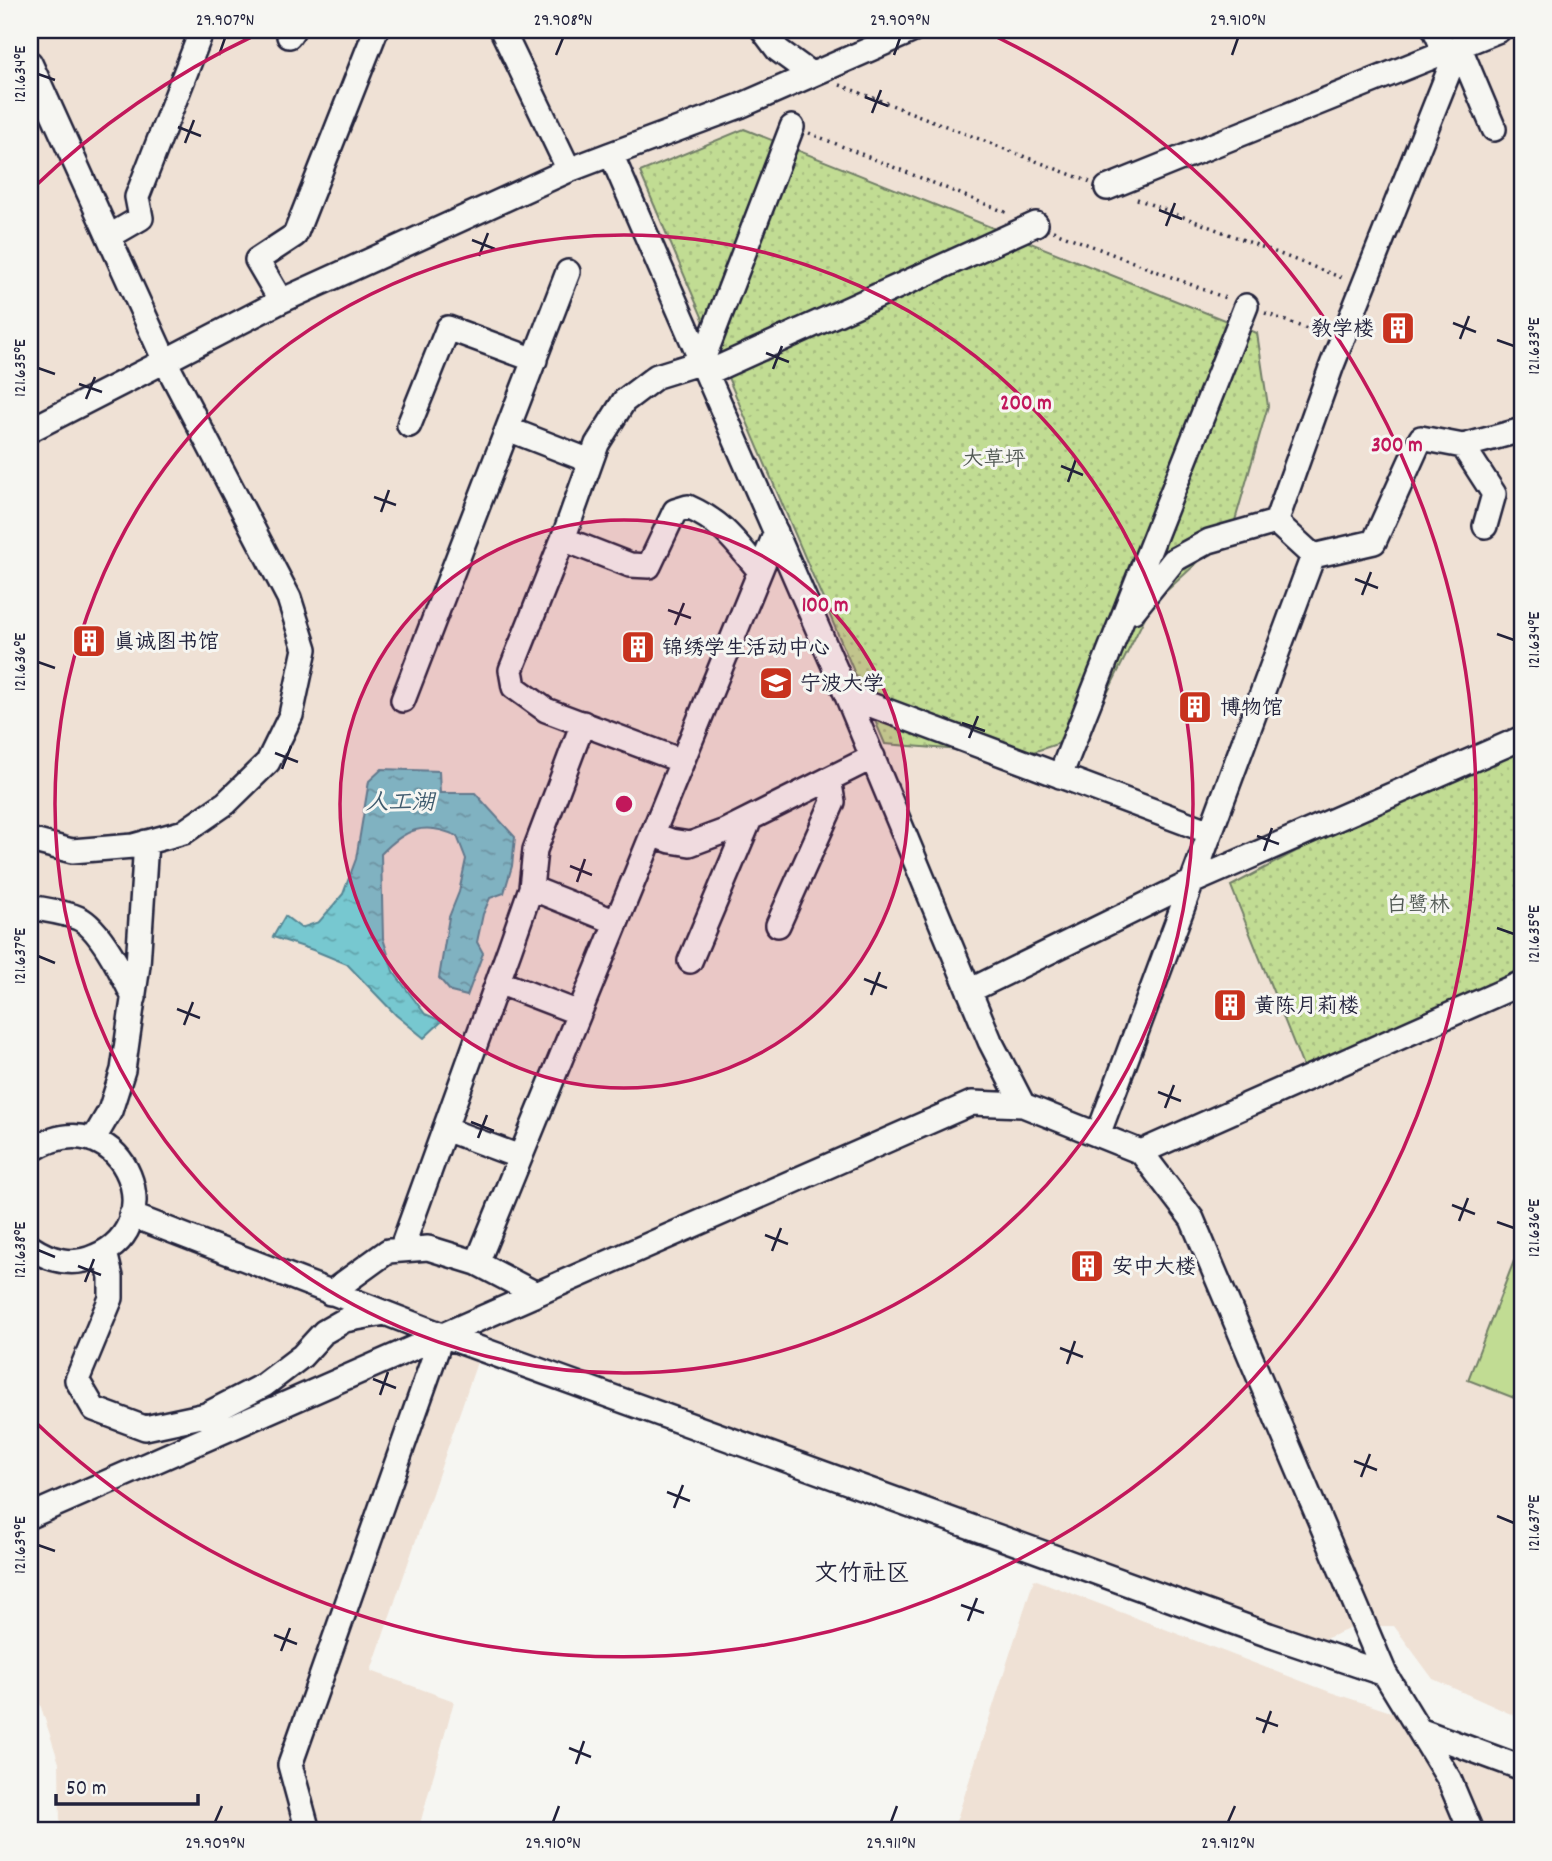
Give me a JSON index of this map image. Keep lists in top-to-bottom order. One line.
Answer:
{"districts":["文竹社区"],"water":["人工湖"],"parks":["大草坪","白鹭林"],"places":{"building":["教学楼","真诚图书馆","锦绣学生活动中心","博物馆","黄陈月莉楼","安中大楼"],"school or university":["宁波大学"]},"scale_bar":"50 m","coordinates":["29.907°N","29.908°N","29.909°N","29.910°N","121.634°E","121.633°E","121.635°E","121.636°E","121.637°E","121.638°E","121.639°E","29.911°N","29.912°N"],"rings":["200 m","300 m","100 m"]}
